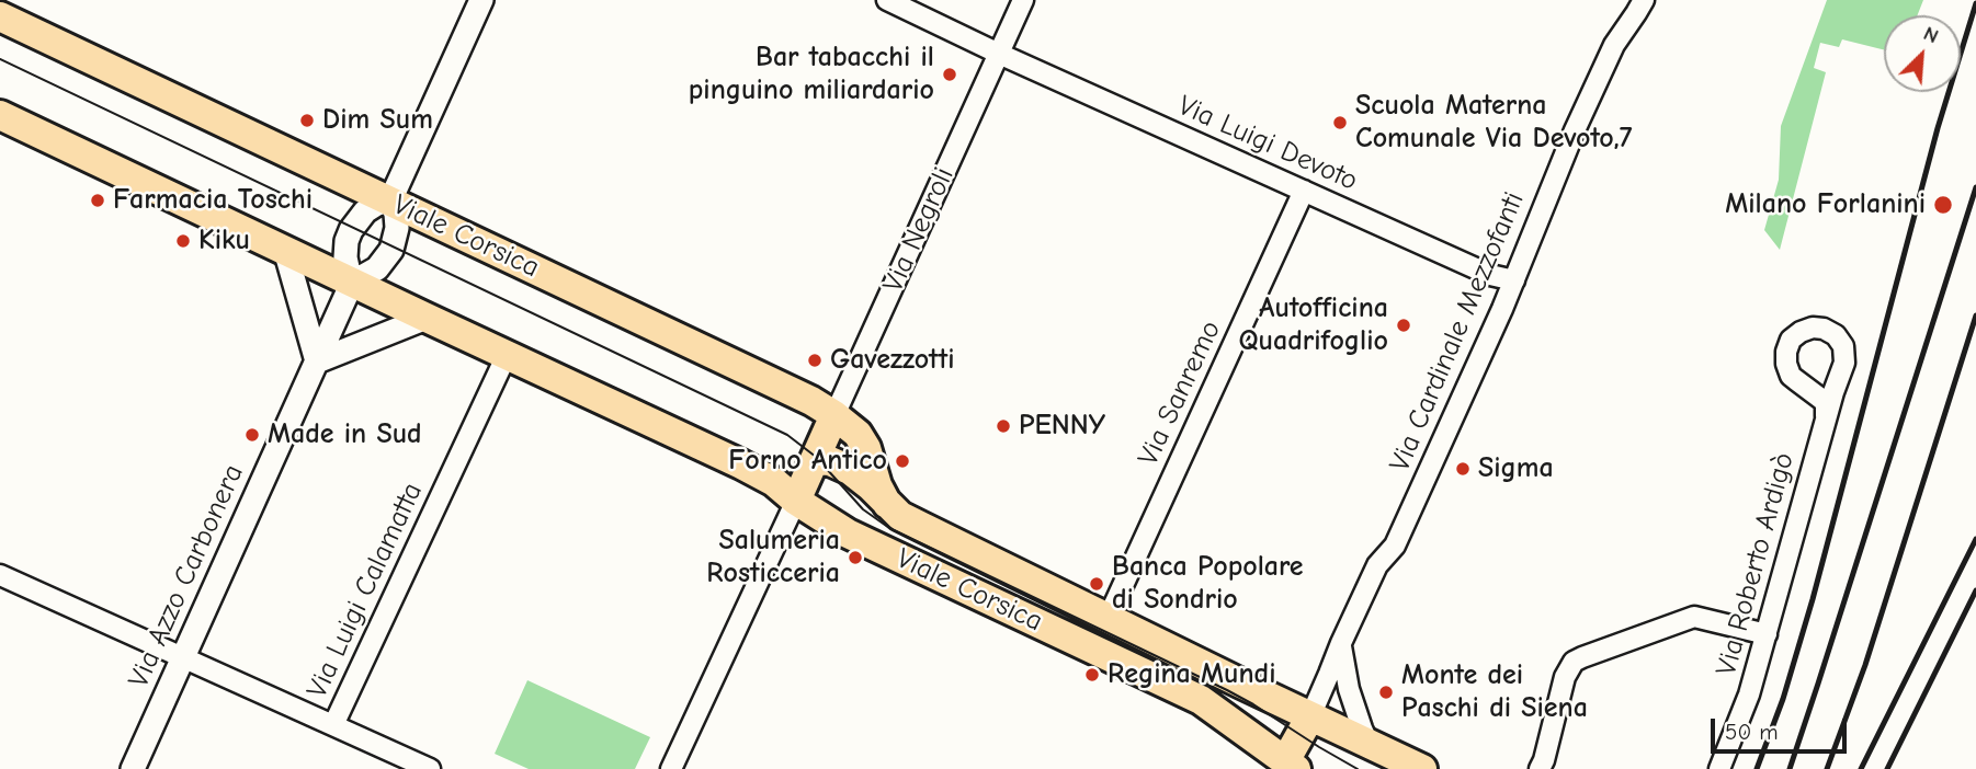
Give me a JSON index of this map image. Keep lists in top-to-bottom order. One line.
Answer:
{"streets":{"main road":["Via Negroli","Viale Corsica"],"street":["Via Luigi Devoto","Via Cardinale Mezzofanti","Via Sanremo","Via Roberto Ardigò","Via Azzo Carbonera","Via Luigi Calamatta"]},"crossings":[["Via Luigi Devoto","Via Negroli"],["Via Luigi Devoto","Via Cardinale Mezzofanti"],["Via Luigi Devoto","Via Sanremo"],["Via Negroli","Viale Corsica"],["Viale Corsica","Via Cardinale Mezzofanti"],["Viale Corsica","Via Sanremo"],["Viale Corsica","Via Azzo Carbonera"],["Viale Corsica","Via Luigi Calamatta"]],"places":["Bar tabacchi il pinguino miliardario","Dim Sum","Scuola Materna Comunale Via Devoto,7","Farmacia Toschi","Milano Forlanini","Kiku","Autofficina Quadrifoglio","Gavezzotti","PENNY","Made in Sud","Forno Antico","Sigma","Salumeria Rosticceria","Banca Popolare di Sondrio","Regina Mundi","Monte dei Paschi di Siena"],"scale_bar":"50 m","north":"top right"}
